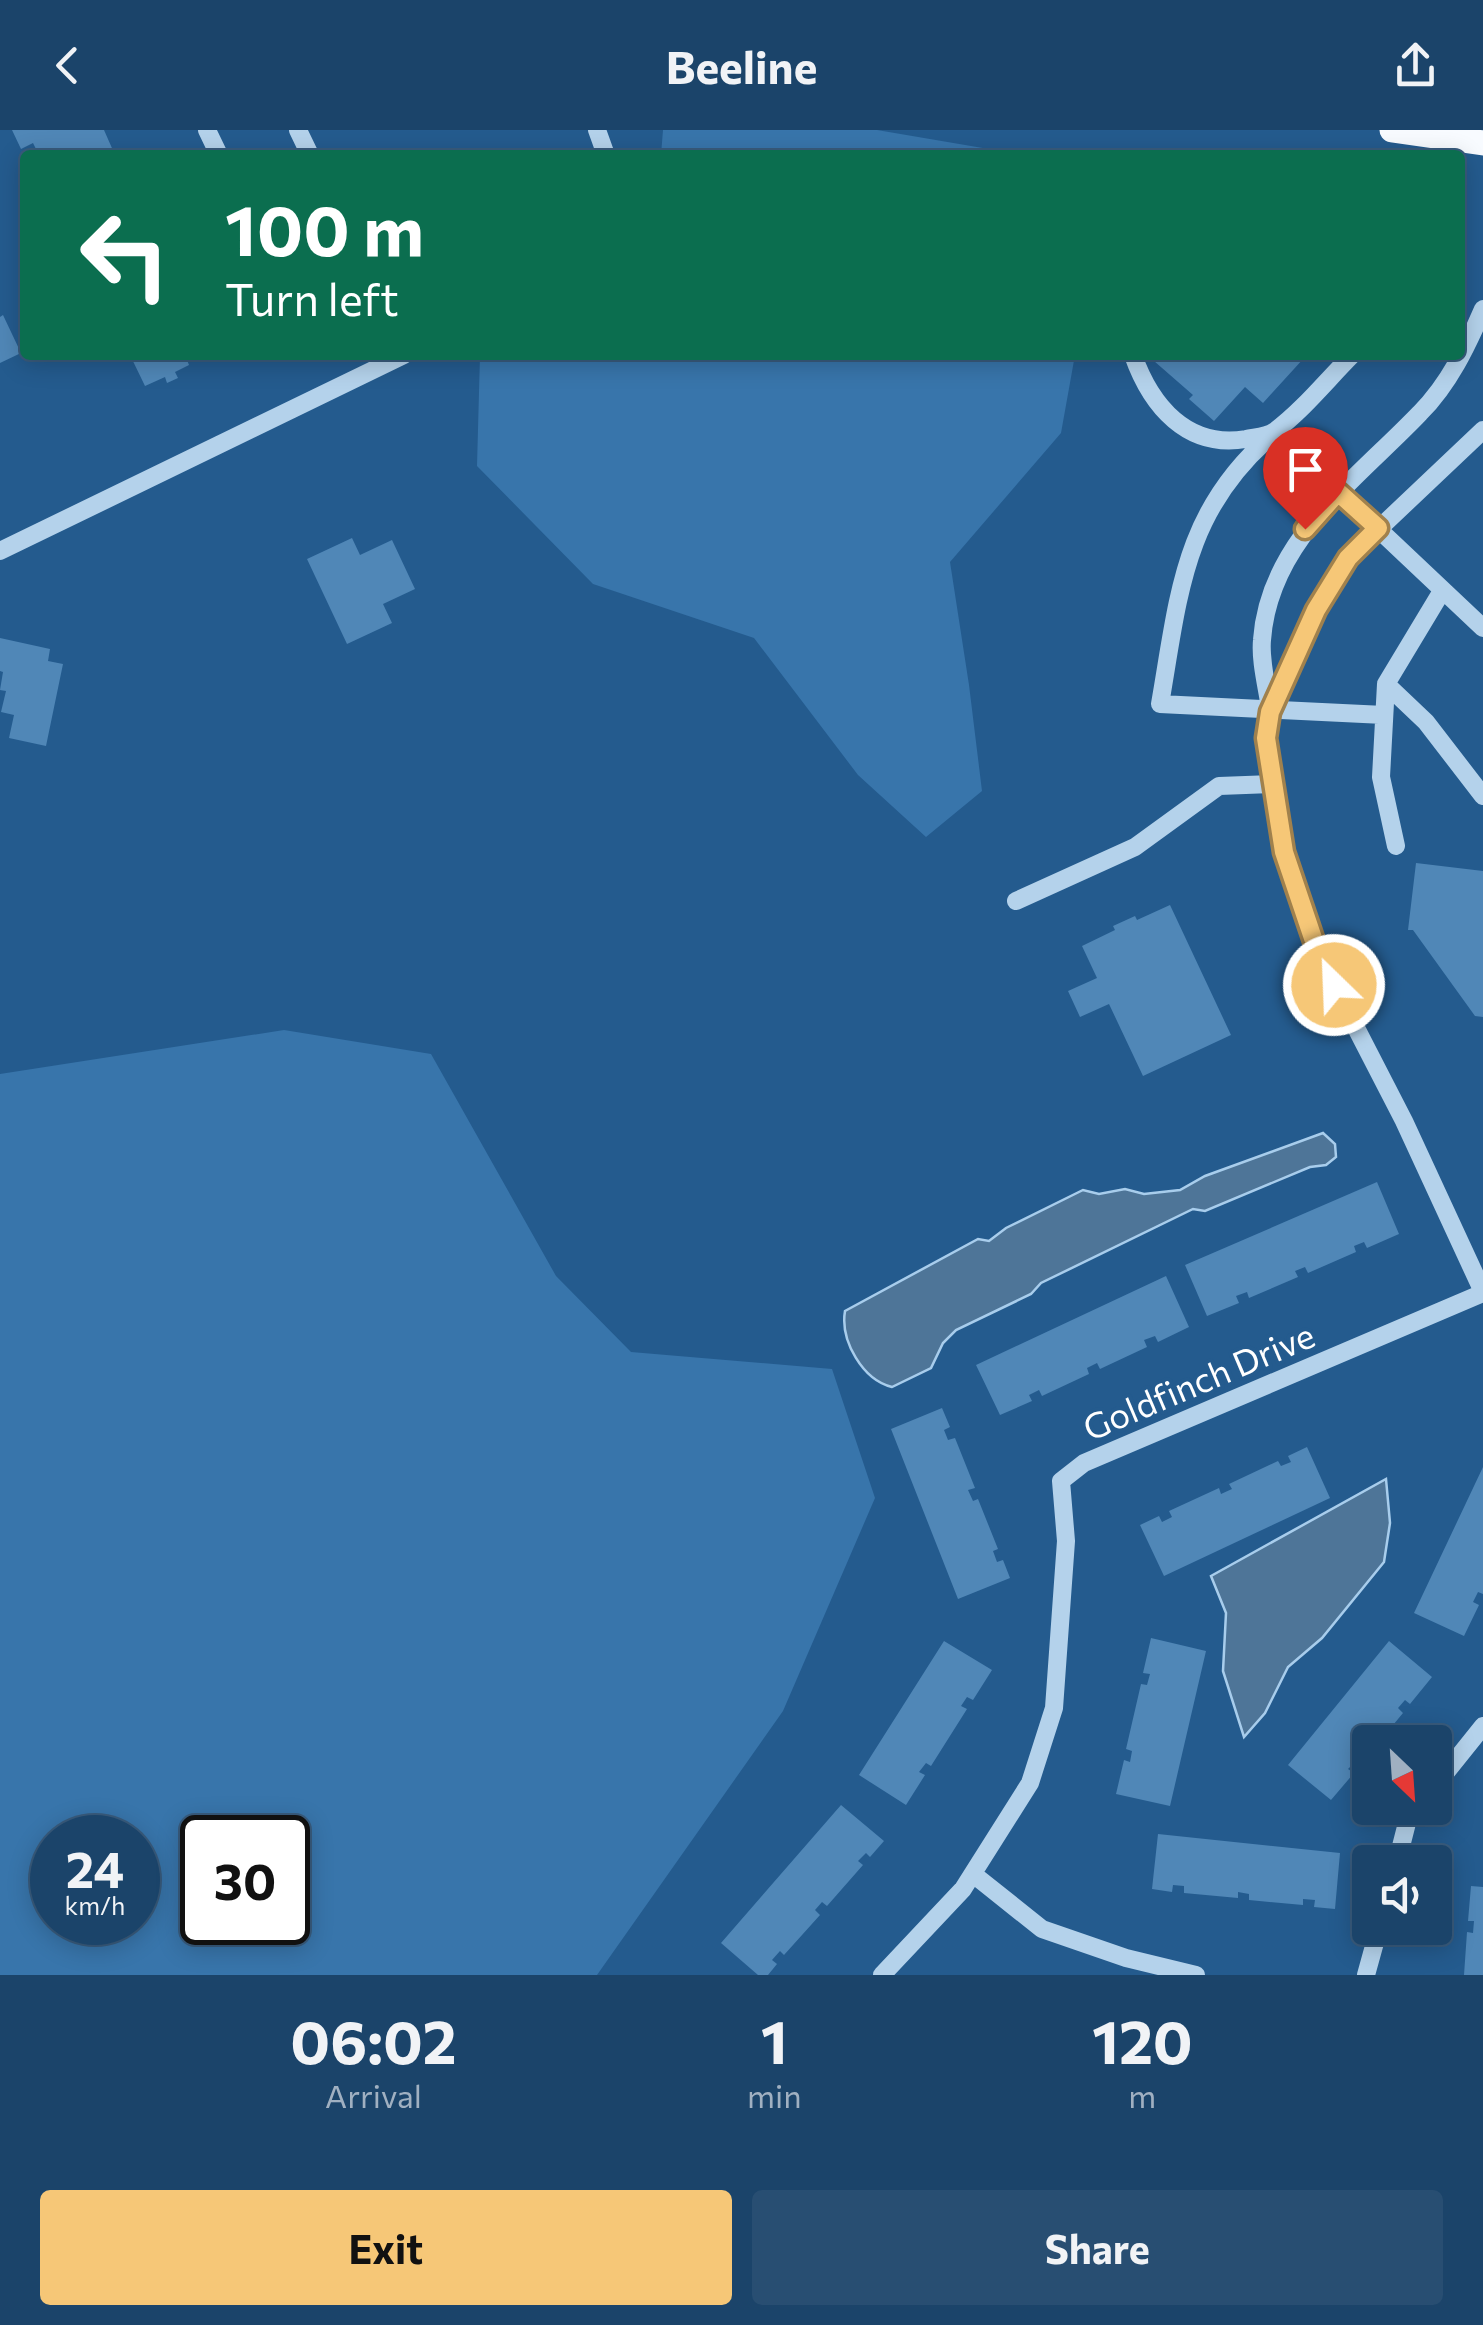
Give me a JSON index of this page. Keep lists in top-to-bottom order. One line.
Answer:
{"streets":{"street":["Goldfinch Drive"]},"north":"bottom right","page":{"header":"Beeline","turn":["100 m","Turn left"],"speed":"24 km/h","limit":"30","eta":["06:02","Arrival","1","min","120","m"],"buttons":["Exit","Share"]}}
